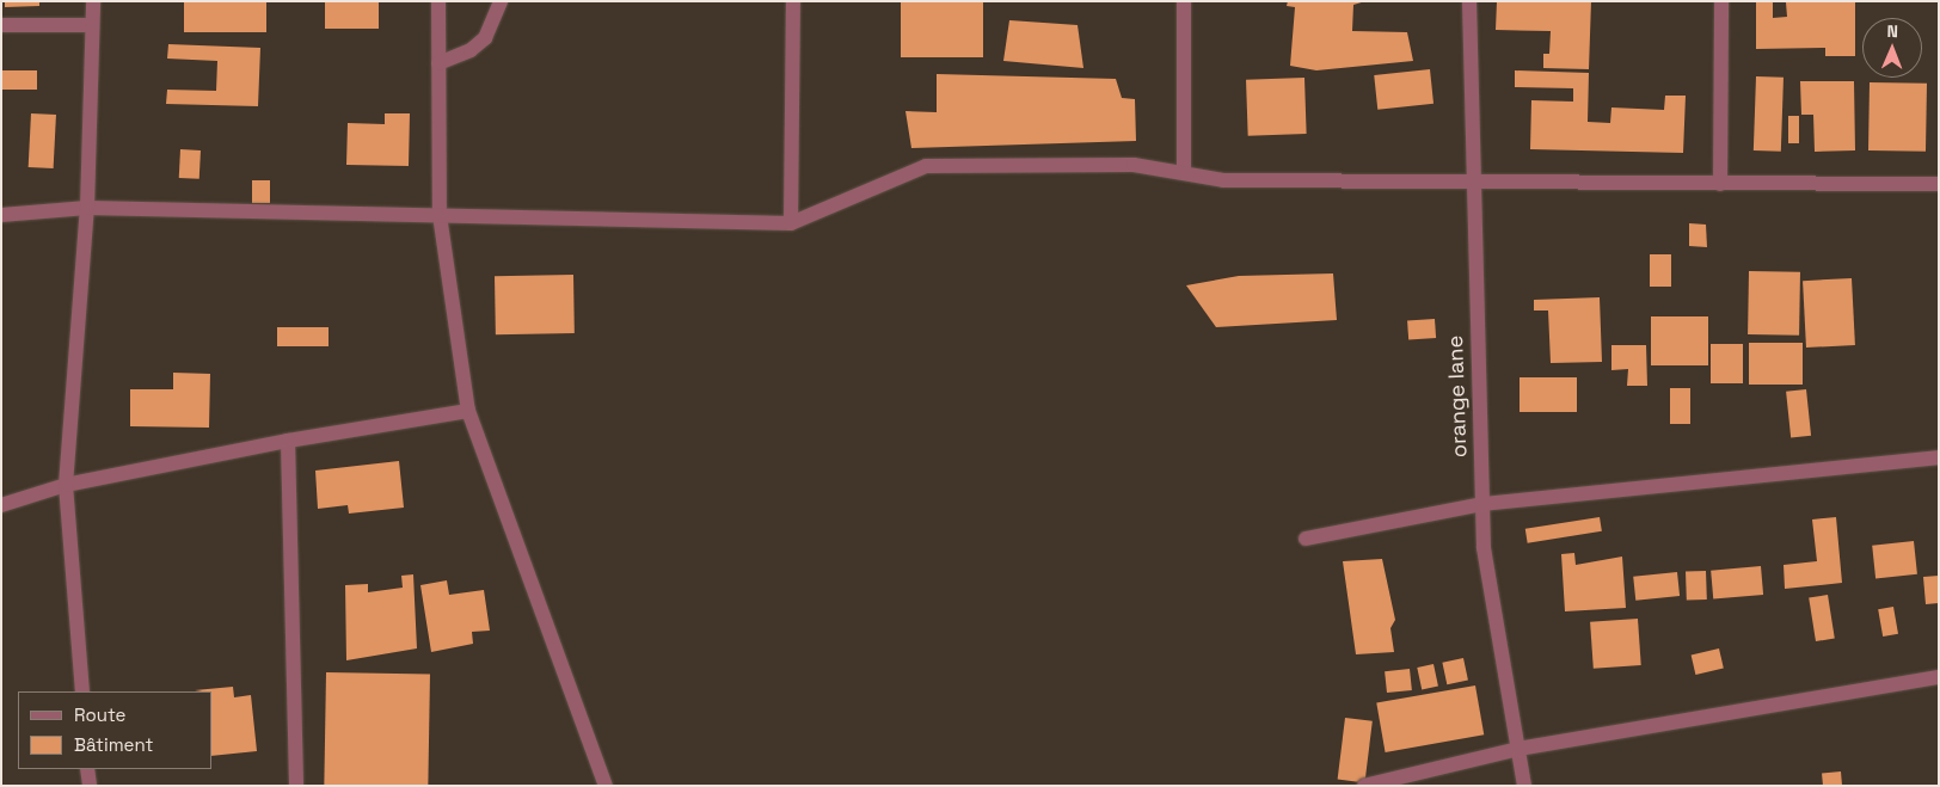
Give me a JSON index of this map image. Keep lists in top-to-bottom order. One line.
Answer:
{"streets":{"street":["orange lane"]},"legend":["Route","Bâtiment"],"north":"top"}
